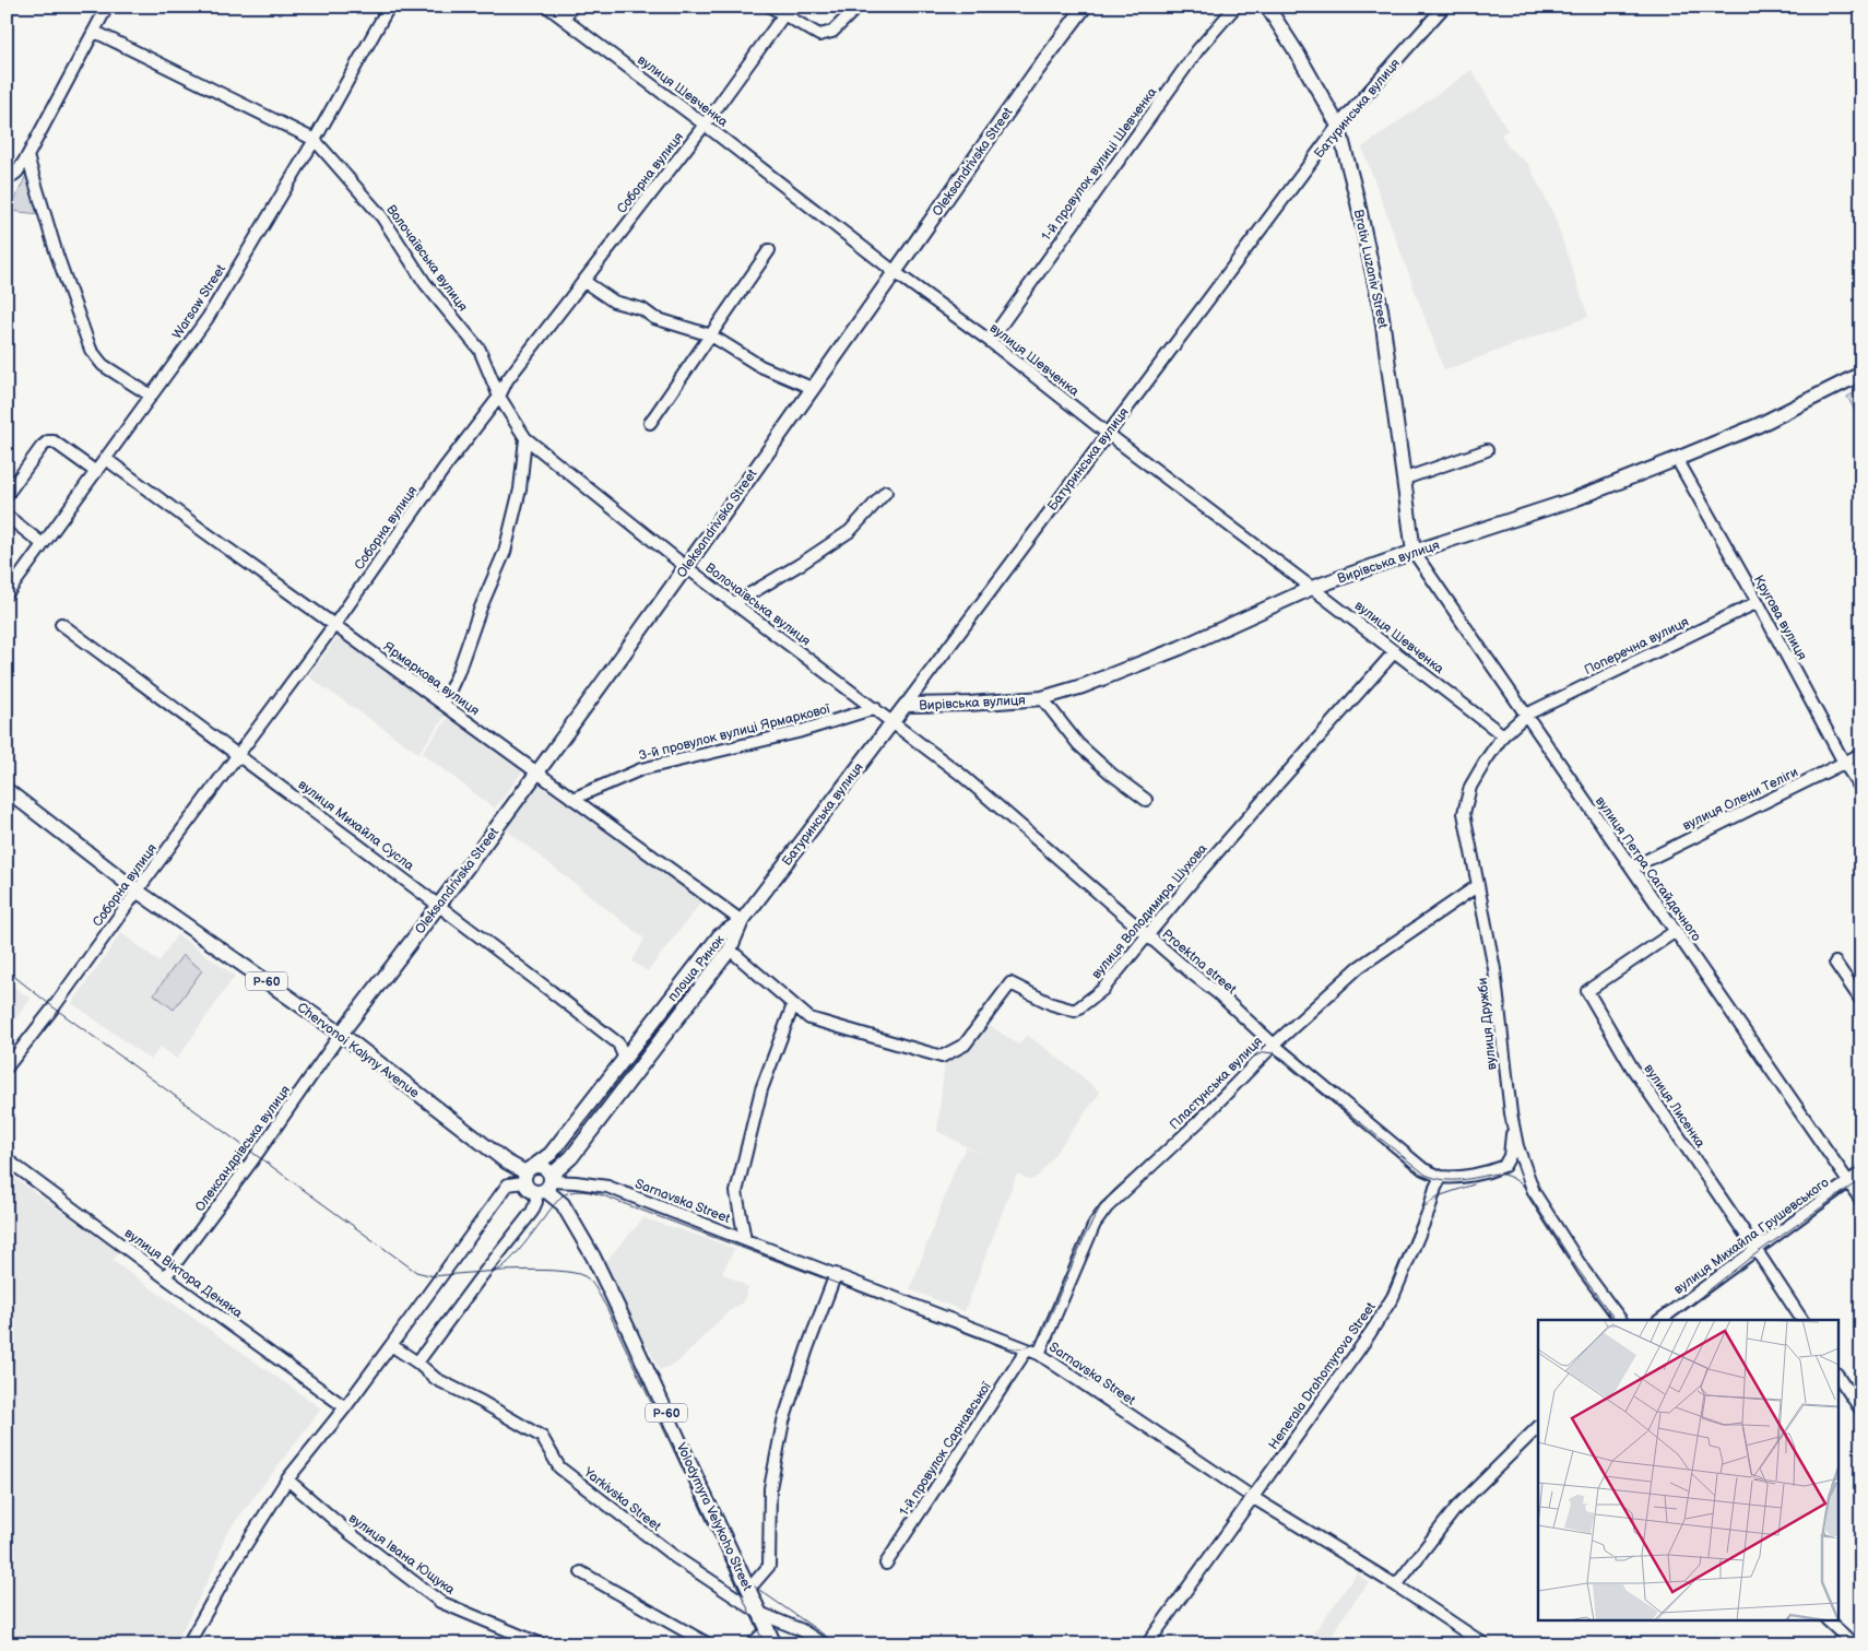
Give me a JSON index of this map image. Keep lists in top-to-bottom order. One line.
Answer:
{"streets":{"main road":["Батуринська вулиця","Oleksandrivska Street","Brativ Luzaniv Street","Вирівська вулиця","площа Ринок","Р-60","Chervonoi Kalyny Avenue","Volodymyra Velykoho Street"],"street":["вулиця Шевченка","1-й провулок вулиці Шевченка","Соборна вулиця","Волочаївська вулиця","Warsaw Street","Кругова вулиця","Поперечна вулиця","Ярмаркова вулиця","3-й провулок вулиці Ярмаркової","вулиця Олени Теліги","вулиця Михайла Сусла","вулиця Петра Сагайдачного","вулиця Володимира Шухова","Proektna street","вулиця Дружби","Пластунська вулиця","вулиця Лисенка","Олександрівська вулиця","Sarnavska Street","вулиця Михайла Грушевського","вулиця Віктора Деняка","Henerala Drahomyrova Street","1-й провулок Сарнавської","Yarkivska Street","вулиця Івана Ющука"]},"crossings":[["вулиця Шевченка","Батуринська вулиця"],["вулиця Шевченка","Oleksandrivska Street"],["вулиця Шевченка","1-й провулок вулиці Шевченка"],["вулиця Шевченка","Соборна вулиця"],["вулиця Шевченка","Вирівська вулиця"],["вулиця Шевченка","вулиця Володимира Шухова"],["вулиця Шевченка","вулиця Дружби"],["Батуринська вулиця","Волочаївська вулиця"],["Батуринська вулиця","Brativ Luzaniv Street"],["Батуринська вулиця","Вирівська вулиця"],["Батуринська вулиця","Ярмаркова вулиця"],["Батуринська вулиця","Proektna street"],["Батуринська вулиця","площа Ринок"],["Oleksandrivska Street","Волочаївська вулиця"],["Oleksandrivska Street","Ярмаркова вулиця"],["Oleksandrivska Street","вулиця Михайла Сусла"],["Oleksandrivska Street","Chervonoi Kalyny Avenue"],["Oleksandrivska Street","Олександрівська вулиця"],["Соборна вулиця","Волочаївська вулиця"],["Соборна вулиця","Ярмаркова вулиця"],["Соборна вулиця","вулиця Михайла Сусла"],["Соборна вулиця","Chervonoi Kalyny Avenue"],["Волочаївська вулиця","Warsaw Street"],["Волочаївська вулиця","3-й провулок вулиці Ярмаркової"],["Волочаївська вулиця","Proektna street"],["Brativ Luzaniv Street","Вирівська вулиця"],["Brativ Luzaniv Street","вулиця Петра Сагайдачного"],["Warsaw Street","Ярмаркова вулиця"],["Вирівська вулиця","Кругова вулиця"],["Вирівська вулиця","вулиця Петра Сагайдачного"],["Кругова вулиця","Поперечна вулиця"],["Кругова вулиця","вулиця Олени Теліги"],["Поперечна вулиця","вулиця Петра Сагайдачного"],["Поперечна вулиця","вулиця Дружби"],["Ярмаркова вулиця","3-й провулок вулиці Ярмаркової"],["Ярмаркова вулиця","площа Ринок"],["вулиця Олени Теліги","вулиця Петра Сагайдачного"],["вулиця Михайла Сусла","площа Ринок"],["вулиця Петра Сагайдачного","вулиця Дружби"],["вулиця Петра Сагайдачного","вулиця Лисенка"],["вулиця Петра Сагайдачного","вулиця Михайла Грушевського"],["вулиця Володимира Шухова","Proektna street"],["вулиця Володимира Шухова","площа Ринок"],["Proektna street","Пластунська вулиця"],["Proektna street","Henerala Drahomyrova Street"],["площа Ринок","Р-60"],["площа Ринок","Chervonoi Kalyny Avenue"],["площа Ринок","Sarnavska Street"],["площа Ринок","Volodymyra Velykoho Street"],["Р-60","Chervonoi Kalyny Avenue"],["Р-60","Sarnavska Street"],["Р-60","Volodymyra Velykoho Street"],["вулиця Дружби","Пластунська вулиця"],["Chervonoi Kalyny Avenue","Олександрівська вулиця"],["Пластунська вулиця","Sarnavska Street"],["вулиця Лисенка","вулиця Михайла Грушевського"],["Олександрівська вулиця","вулиця Віктора Деняка"],["Sarnavska Street","Henerala Drahomyrova Street"],["Sarnavska Street","1-й провулок Сарнавської"],["Sarnavska Street","Volodymyra Velykoho Street"],["Yarkivska Street","Volodymyra Velykoho Street"]]}
